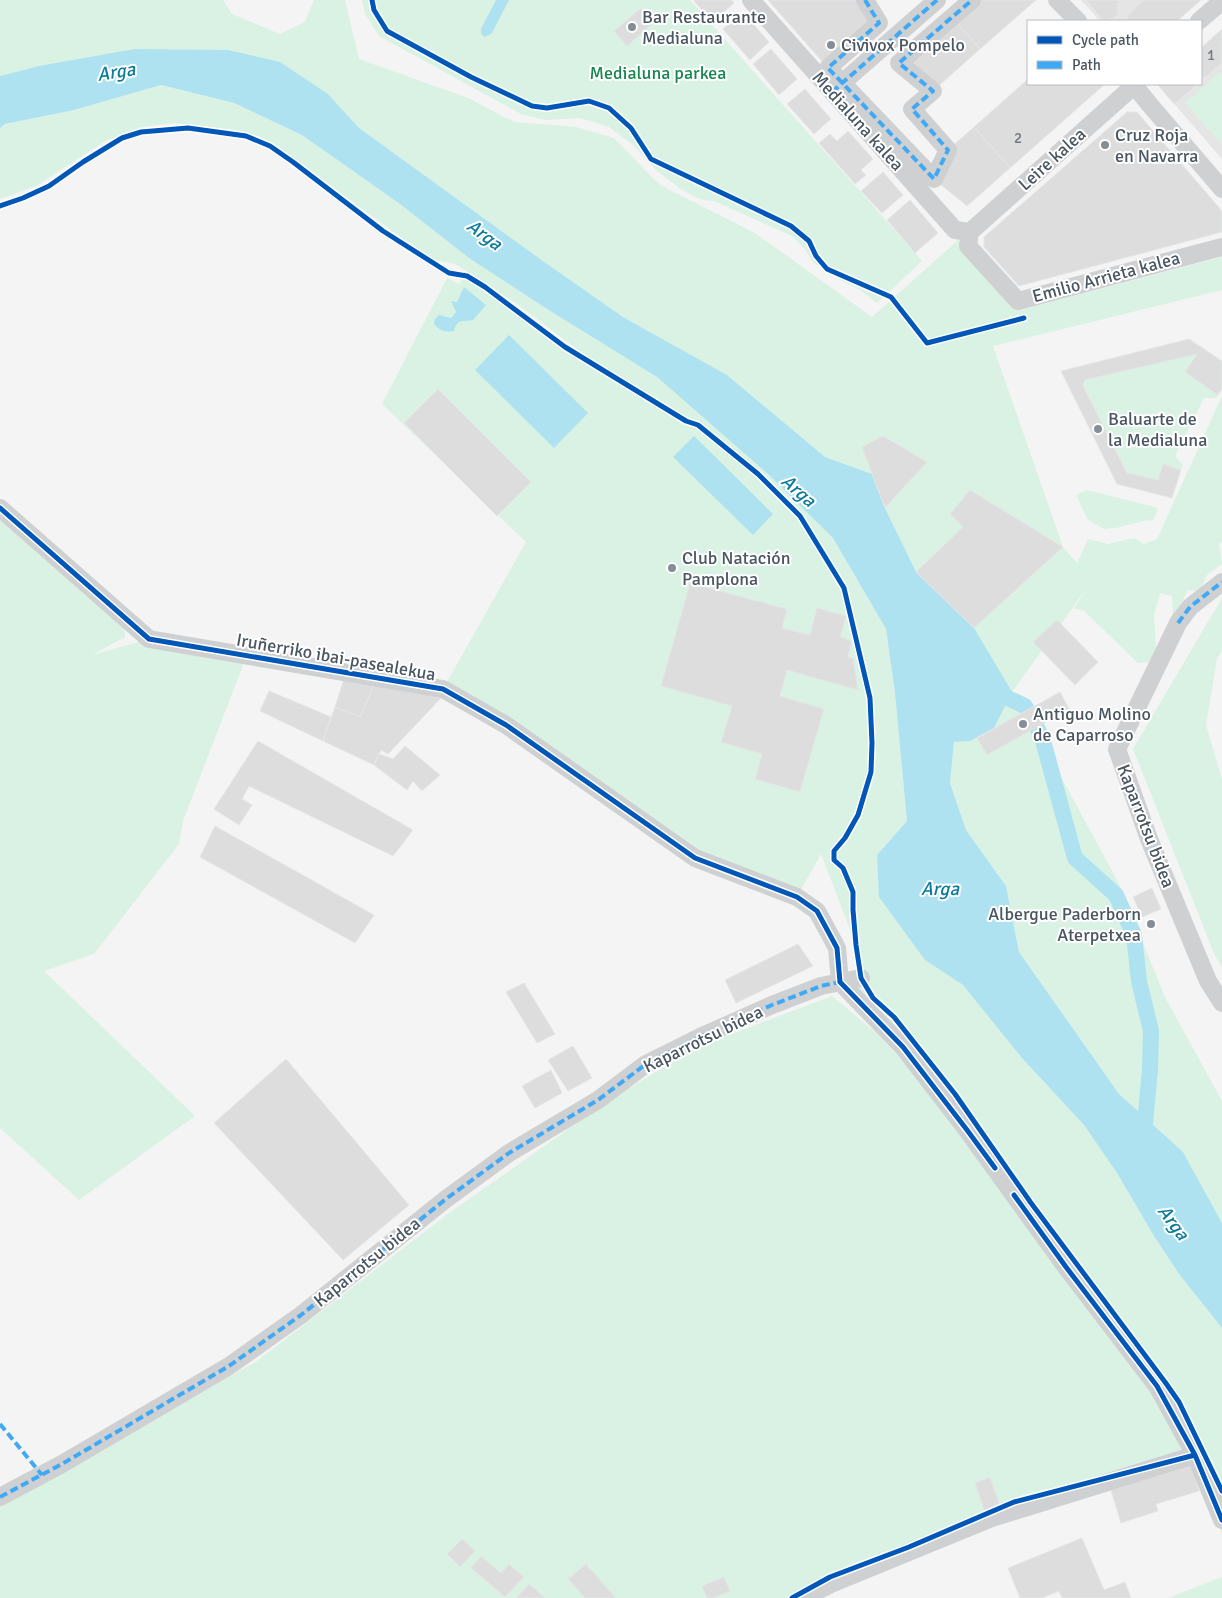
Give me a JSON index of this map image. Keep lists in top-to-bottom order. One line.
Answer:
{"streets":{"street":["Medialuna kalea","Leire kalea","Emilio Arrieta kalea","Iruñerriko ibai-pasealekua","Kaparrotsu bidea"]},"crossings":[["Medialuna kalea","Leire kalea"],["Medialuna kalea","Emilio Arrieta kalea"],["Leire kalea","Emilio Arrieta kalea"],["Iruñerriko ibai-pasealekua","Kaparrotsu bidea"]],"water":["Arga"],"parks":["Medialuna parkea"],"places":["Bar Restaurante Medialuna","Civivox Pompelo","Cruz Roja en Navarra","Baluarte de la Medialuna","Club Natación Pamplona","Antiguo Molino de Caparroso","Albergue Paderborn Aterpetxea"],"house_numbers":["1","2"],"legend":["Cycle path","Path"]}
